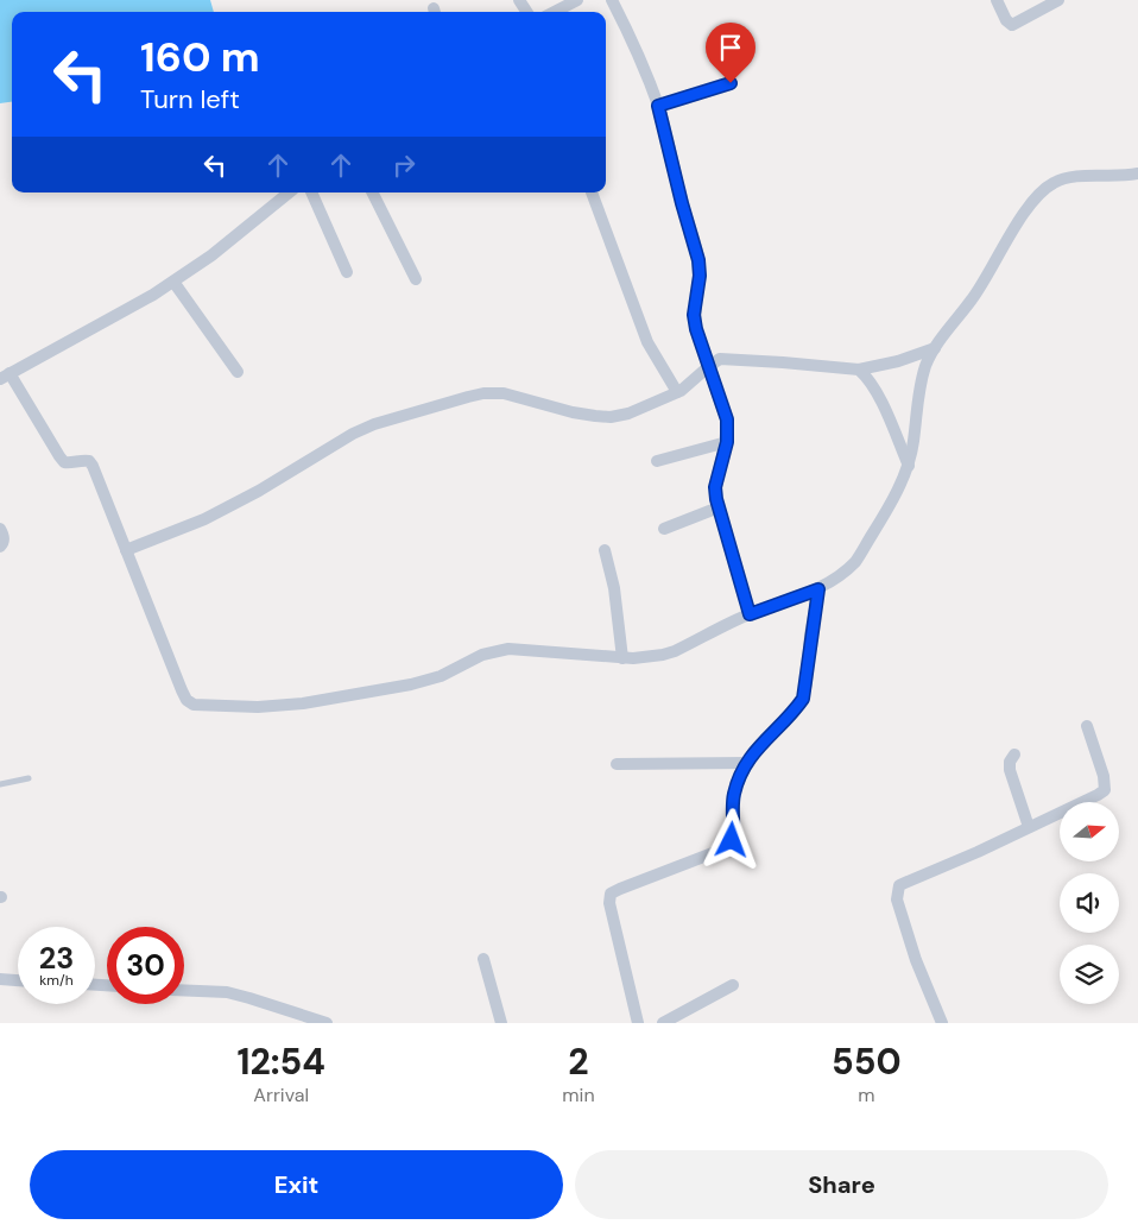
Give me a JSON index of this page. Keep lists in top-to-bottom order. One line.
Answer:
{"north":"right","page":{"turn":["160 m","Turn left"],"speed":"23 km/h","limit":"30","eta":["12:54","Arrival","2","min","550","m"],"buttons":["Exit","Share"]}}
